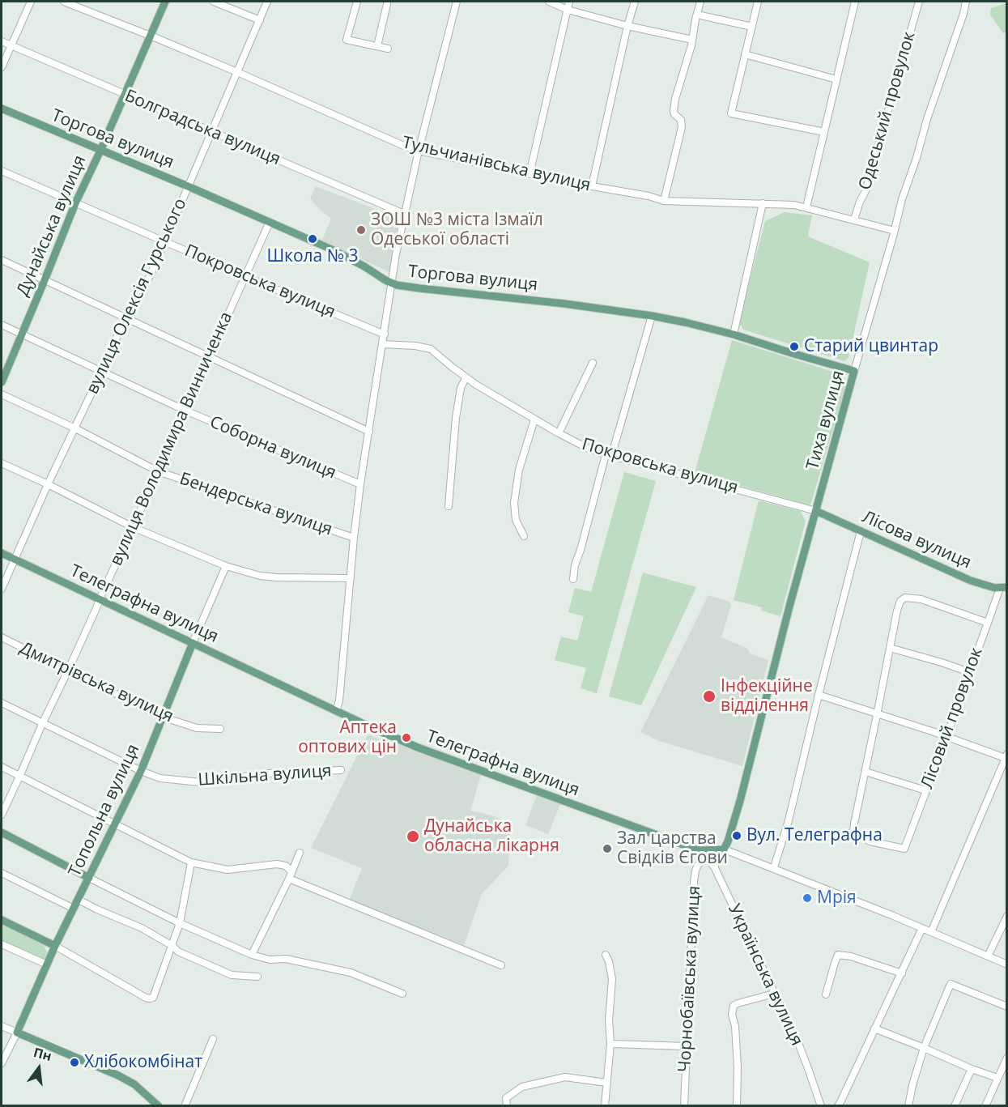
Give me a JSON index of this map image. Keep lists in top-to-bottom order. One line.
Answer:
{"streets":{"main road":["Торгова вулиця","Дунайська вулиця","Тиха вулиця","Лісова вулиця","Телеграфна вулиця","Топольна вулиця"],"street":["Одеський провулок","Болградська вулиця","Тульчианівська вулиця","Покровська вулиця","вулиця Олексія Гурського","вулиця Володимира Винниченка","Соборна вулиця","Бендерська вулиця","Дмитрівська вулиця","Лісовий провулок","Шкільна вулиця","Українська вулиця","Чорнобаївська вулиця"]},"crossings":[["Одеський провулок","Тульчианівська вулиця"],["Болградська вулиця","Дунайська вулиця"],["Болградська вулиця","вулиця Олексія Гурського"],["Торгова вулиця","Дунайська вулиця"],["Торгова вулиця","вулиця Олексія Гурського"],["Торгова вулиця","Тиха вулиця"],["Торгова вулиця","вулиця Володимира Винниченка"],["Тульчианівська вулиця","Дунайська вулиця"],["Тульчианівська вулиця","вулиця Олексія Гурського"],["Тульчианівська вулиця","Тиха вулиця"],["Дунайська вулиця","Покровська вулиця"],["Дунайська вулиця","Соборна вулиця"],["Покровська вулиця","вулиця Олексія Гурського"],["Покровська вулиця","Тиха вулиця"],["Покровська вулиця","вулиця Володимира Винниченка"],["Покровська вулиця","Лісова вулиця"],["вулиця Олексія Гурського","Соборна вулиця"],["вулиця Олексія Гурського","Бендерська вулиця"],["вулиця Олексія Гурського","Телеграфна вулиця"],["Тиха вулиця","Лісова вулиця"],["Тиха вулиця","Телеграфна вулиця"],["вулиця Володимира Винниченка","Соборна вулиця"],["вулиця Володимира Винниченка","Бендерська вулиця"],["вулиця Володимира Винниченка","Телеграфна вулиця"],["вулиця Володимира Винниченка","Дмитрівська вулиця"],["вулиця Володимира Винниченка","Шкільна вулиця"],["Лісова вулиця","Лісовий провулок"],["Телеграфна вулиця","Топольна вулиця"],["Телеграфна вулиця","Українська вулиця"],["Дмитрівська вулиця","Топольна вулиця"],["Шкільна вулиця","Топольна вулиця"],["Українська вулиця","Чорнобаївська вулиця"]],"places":["ЗОШ №3 міста Ізмаїл Одеської області","Школа № 3","Старий цвинтар","Інфекційне відділення","Аптека оптових цін","Вул. Телеграфна","Дунайська обласна лікарня","Зал царства Свідків Єгови","Мрія","Хлібокомбінат"],"north":"top"}
